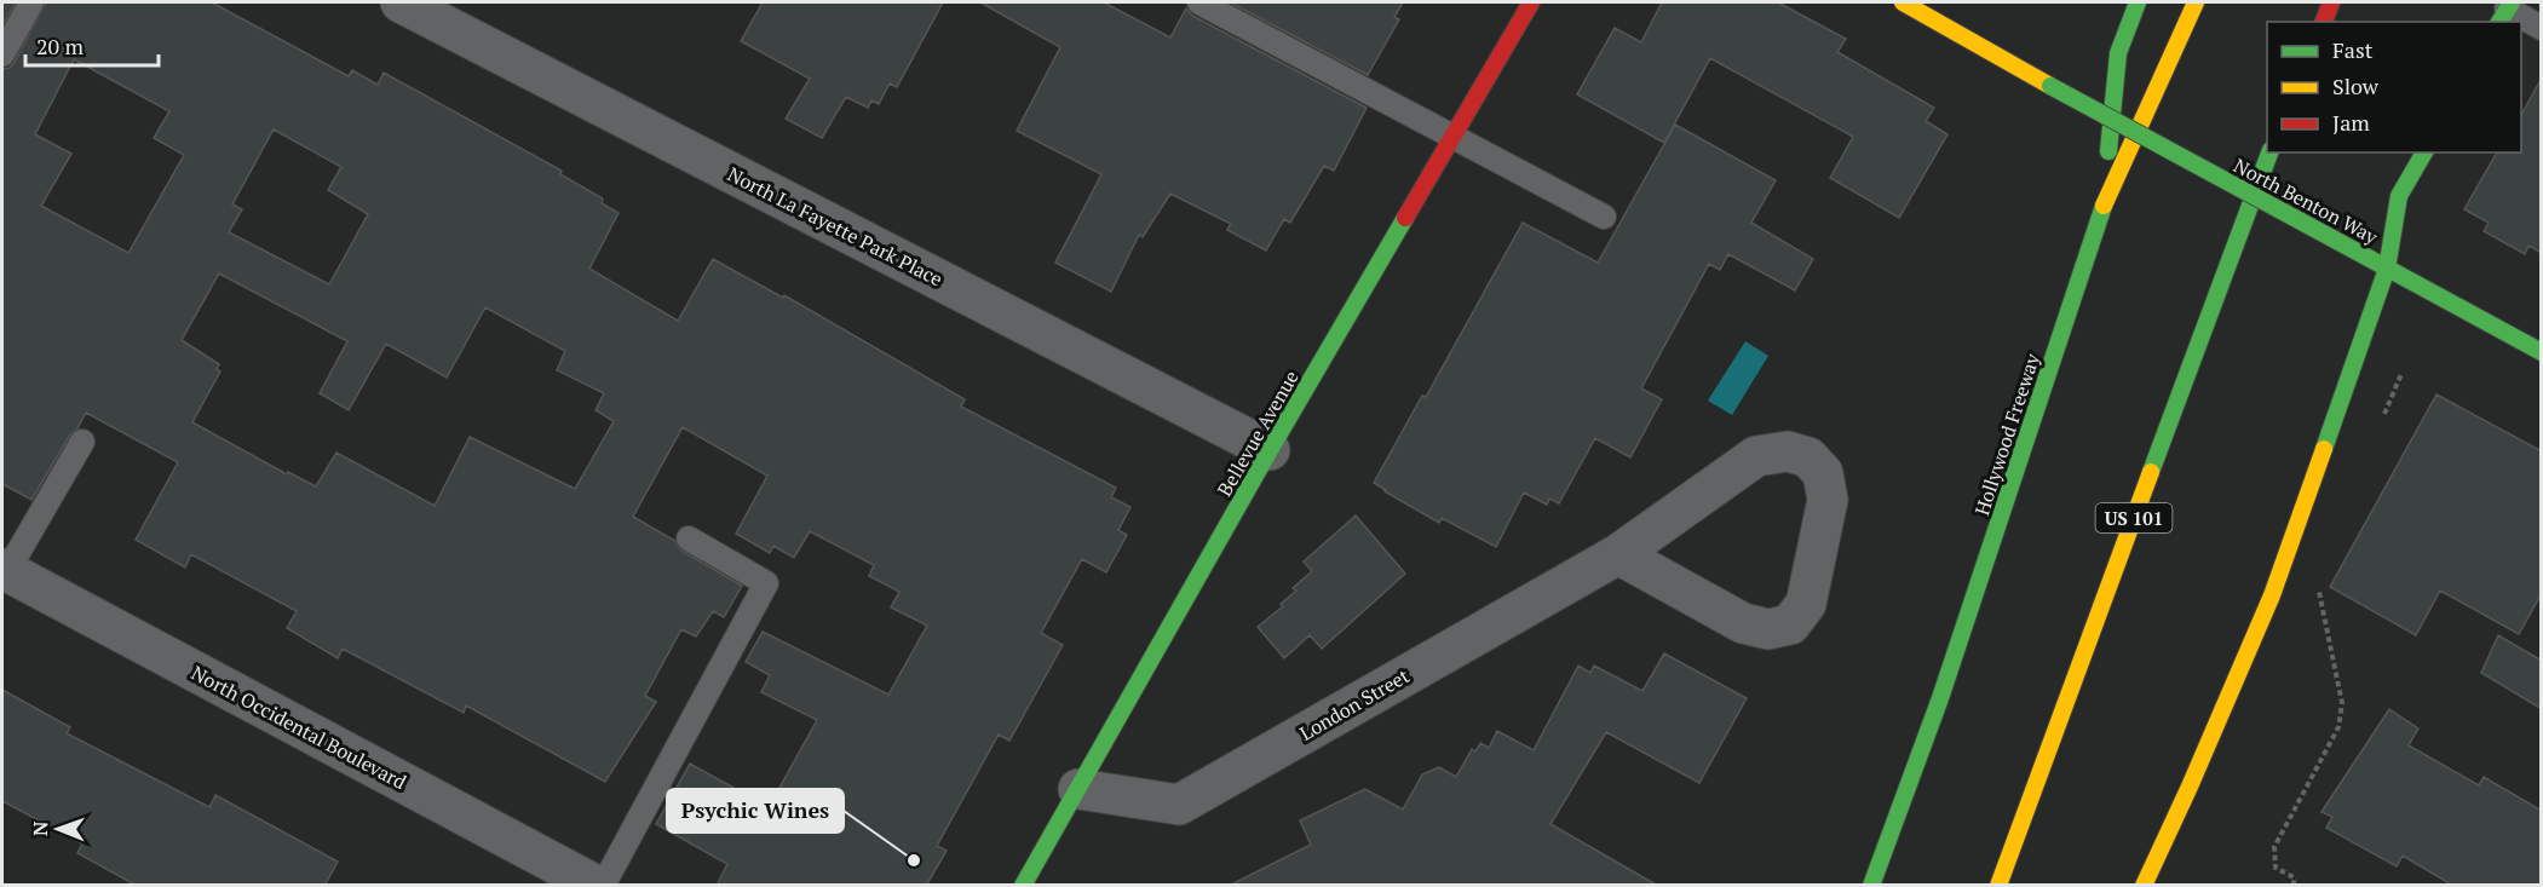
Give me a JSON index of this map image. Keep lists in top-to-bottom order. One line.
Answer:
{"streets":{"main road":["North Benton Way","Bellevue Avenue","Hollywood Freeway","US 101"],"street":["North La Fayette Park Place","London Street","North Occidental Boulevard"]},"crossings":[["North La Fayette Park Place","Bellevue Avenue"],["Bellevue Avenue","London Street"]],"places":["Psychic Wines"],"legend":["Fast","Slow","Jam"],"scale_bar":"20 m","north":"left"}
